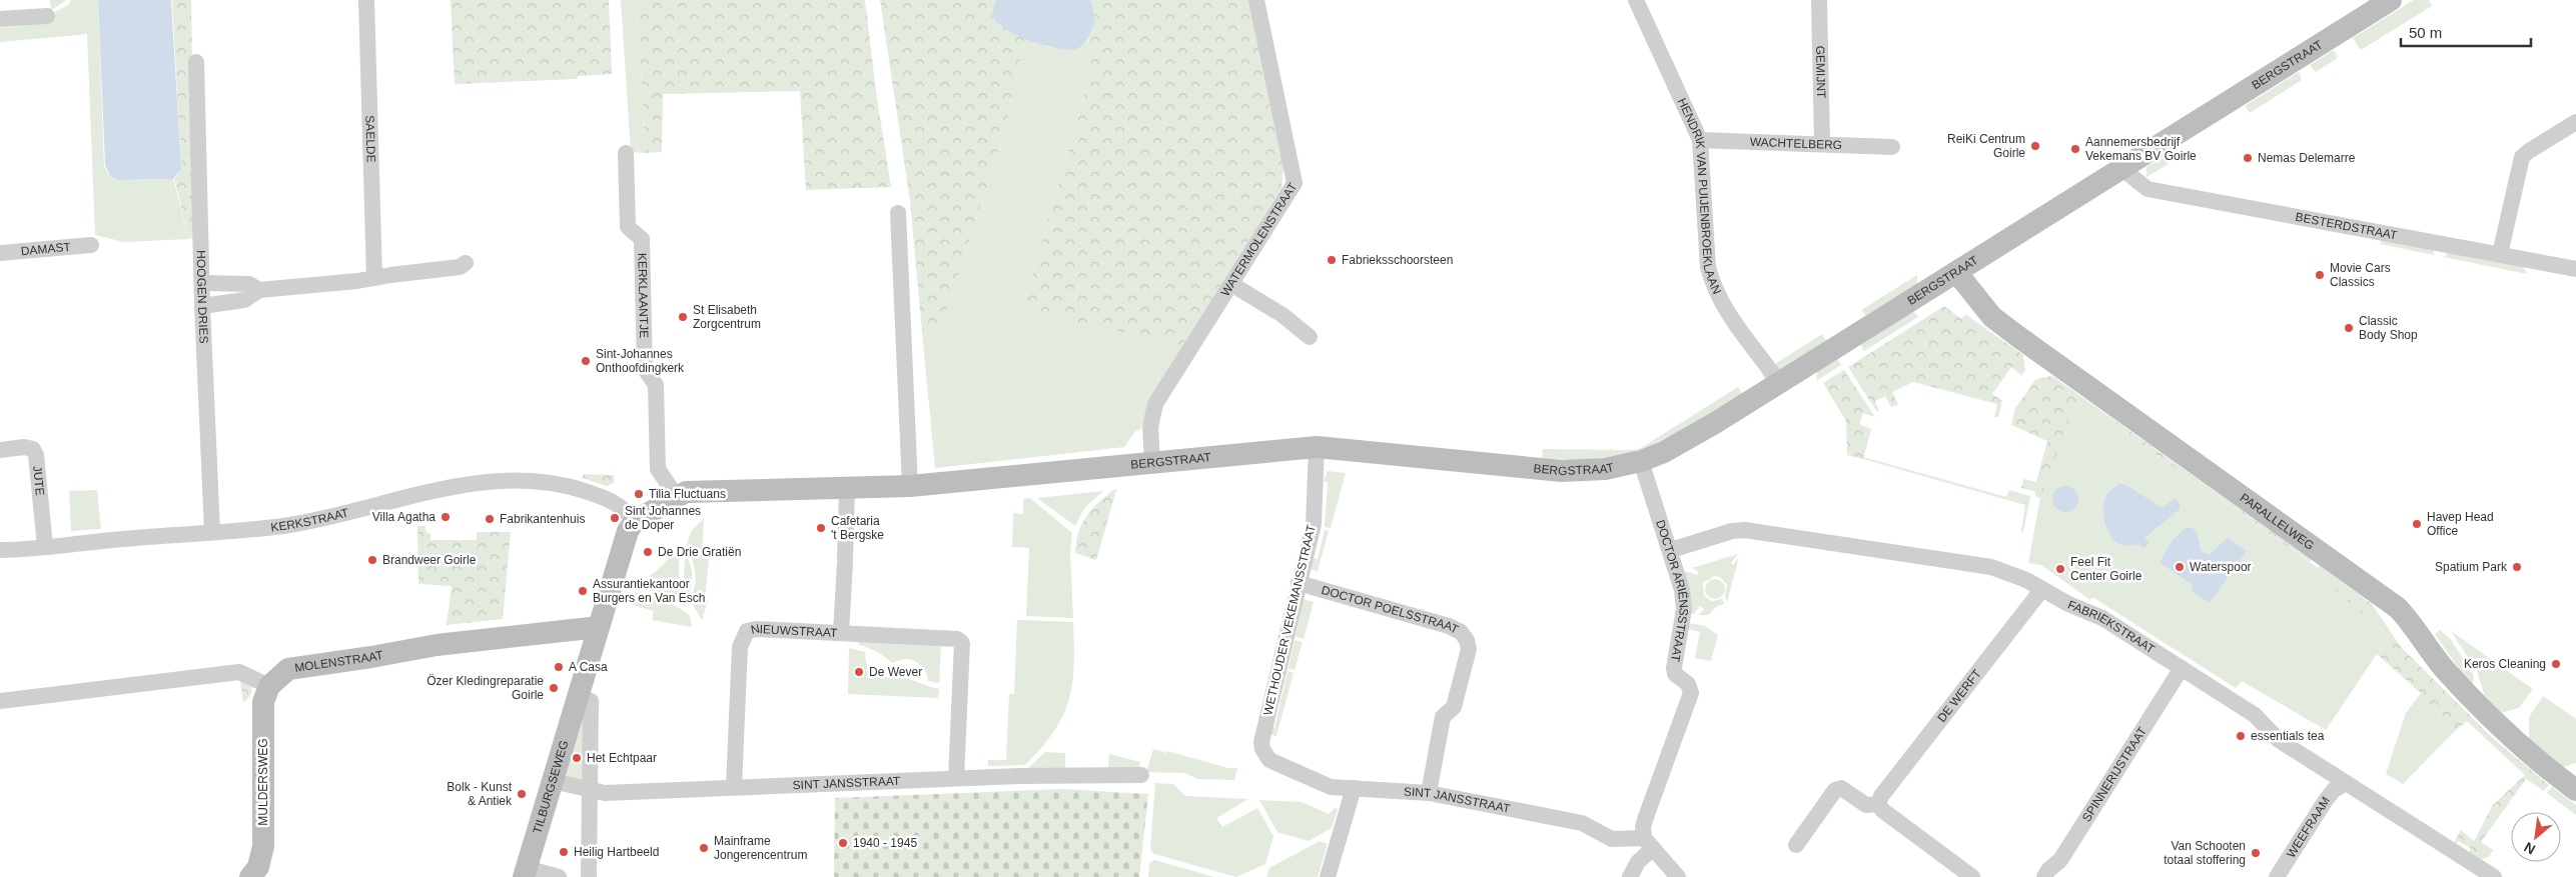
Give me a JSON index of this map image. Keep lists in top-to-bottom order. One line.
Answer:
{"streets":{"street":["BERGSTRAAT","GEMIJNT","SAELDE","WACHTELBERG","HENDRIK VAN PUIJENBROEKLAAN","BESTERDSTRAAT","WATERMOLENSTRAAT","DAMAST","KERKLAANTJE","HOOGEN DRIES","JUTE","KERKSTRAAT","PARALLELWEG","DOCTOR ARIËNSSTRAAT","DOCTOR POELSSTRAAT","WETHOUDER VEKEMANSSTRAAT","FABRIEKSTRAAT","NIEUWSTRAAT","MOLENSTRAAT","DE WERFT","SPINNERIJSTRAAT","MULDERSWEG","SINT JANSSTRAAT","TILBURGSEWEG","WEEFRAAM"]},"crossings":[["BERGSTRAAT","HENDRIK VAN PUIJENBROEKLAAN"],["BERGSTRAAT","BESTERDSTRAAT"],["BERGSTRAAT","WATERMOLENSTRAAT"],["BERGSTRAAT","KERKLAANTJE"],["BERGSTRAAT","KERKSTRAAT"],["BERGSTRAAT","PARALLELWEG"],["BERGSTRAAT","DOCTOR ARIËNSSTRAAT"],["BERGSTRAAT","WETHOUDER VEKEMANSSTRAAT"],["BERGSTRAAT","NIEUWSTRAAT"],["BERGSTRAAT","TILBURGSEWEG"],["GEMIJNT","WACHTELBERG"],["WACHTELBERG","HENDRIK VAN PUIJENBROEKLAAN"],["HOOGEN DRIES","KERKSTRAAT"],["JUTE","KERKSTRAAT"],["KERKSTRAAT","TILBURGSEWEG"],["DOCTOR ARIËNSSTRAAT","FABRIEKSTRAAT"],["DOCTOR ARIËNSSTRAAT","SINT JANSSTRAAT"],["DOCTOR POELSSTRAAT","WETHOUDER VEKEMANSSTRAAT"],["DOCTOR POELSSTRAAT","SINT JANSSTRAAT"],["WETHOUDER VEKEMANSSTRAAT","SINT JANSSTRAAT"],["FABRIEKSTRAAT","DE WERFT"],["FABRIEKSTRAAT","SPINNERIJSTRAAT"],["FABRIEKSTRAAT","WEEFRAAM"],["NIEUWSTRAAT","SINT JANSSTRAAT"],["MOLENSTRAAT","MULDERSWEG"],["MOLENSTRAAT","TILBURGSEWEG"],["SINT JANSSTRAAT","TILBURGSEWEG"]],"places":["ReiKi Centrum Goirle","Aannemersbedrijf Vekemans BV Goirle","Nemas Delemarre","Fabrieksschoorsteen","Movie Cars Classics","St Elisabeth Zorgcentrum","Classic Body Shop","Sint-Johannes Onthoofdingkerk","Tilia Fluctuans","Villa Agatha","Sint Johannes de Doper","Fabrikantenhuis","Havep Head Office","Cafetaria 't Bergske","De Drie Gratiën","Brandweer Goirle","Waterspoor","Spatium Park","Feel Fit Center Goirle","Assurantiekantoor Burgers en Van Esch","Keros Cleaning","A Casa","De Wever","Özer Kledingreparatie Goirle","essentials tea","Het Echtpaar","Bolk - Kunst & Antiek","1940 - 1945","Mainframe Jongerencentrum","Heilig Hartbeeld","Van Schooten totaal stoffering"],"scale_bar":"50 m","north":"bottom left"}
